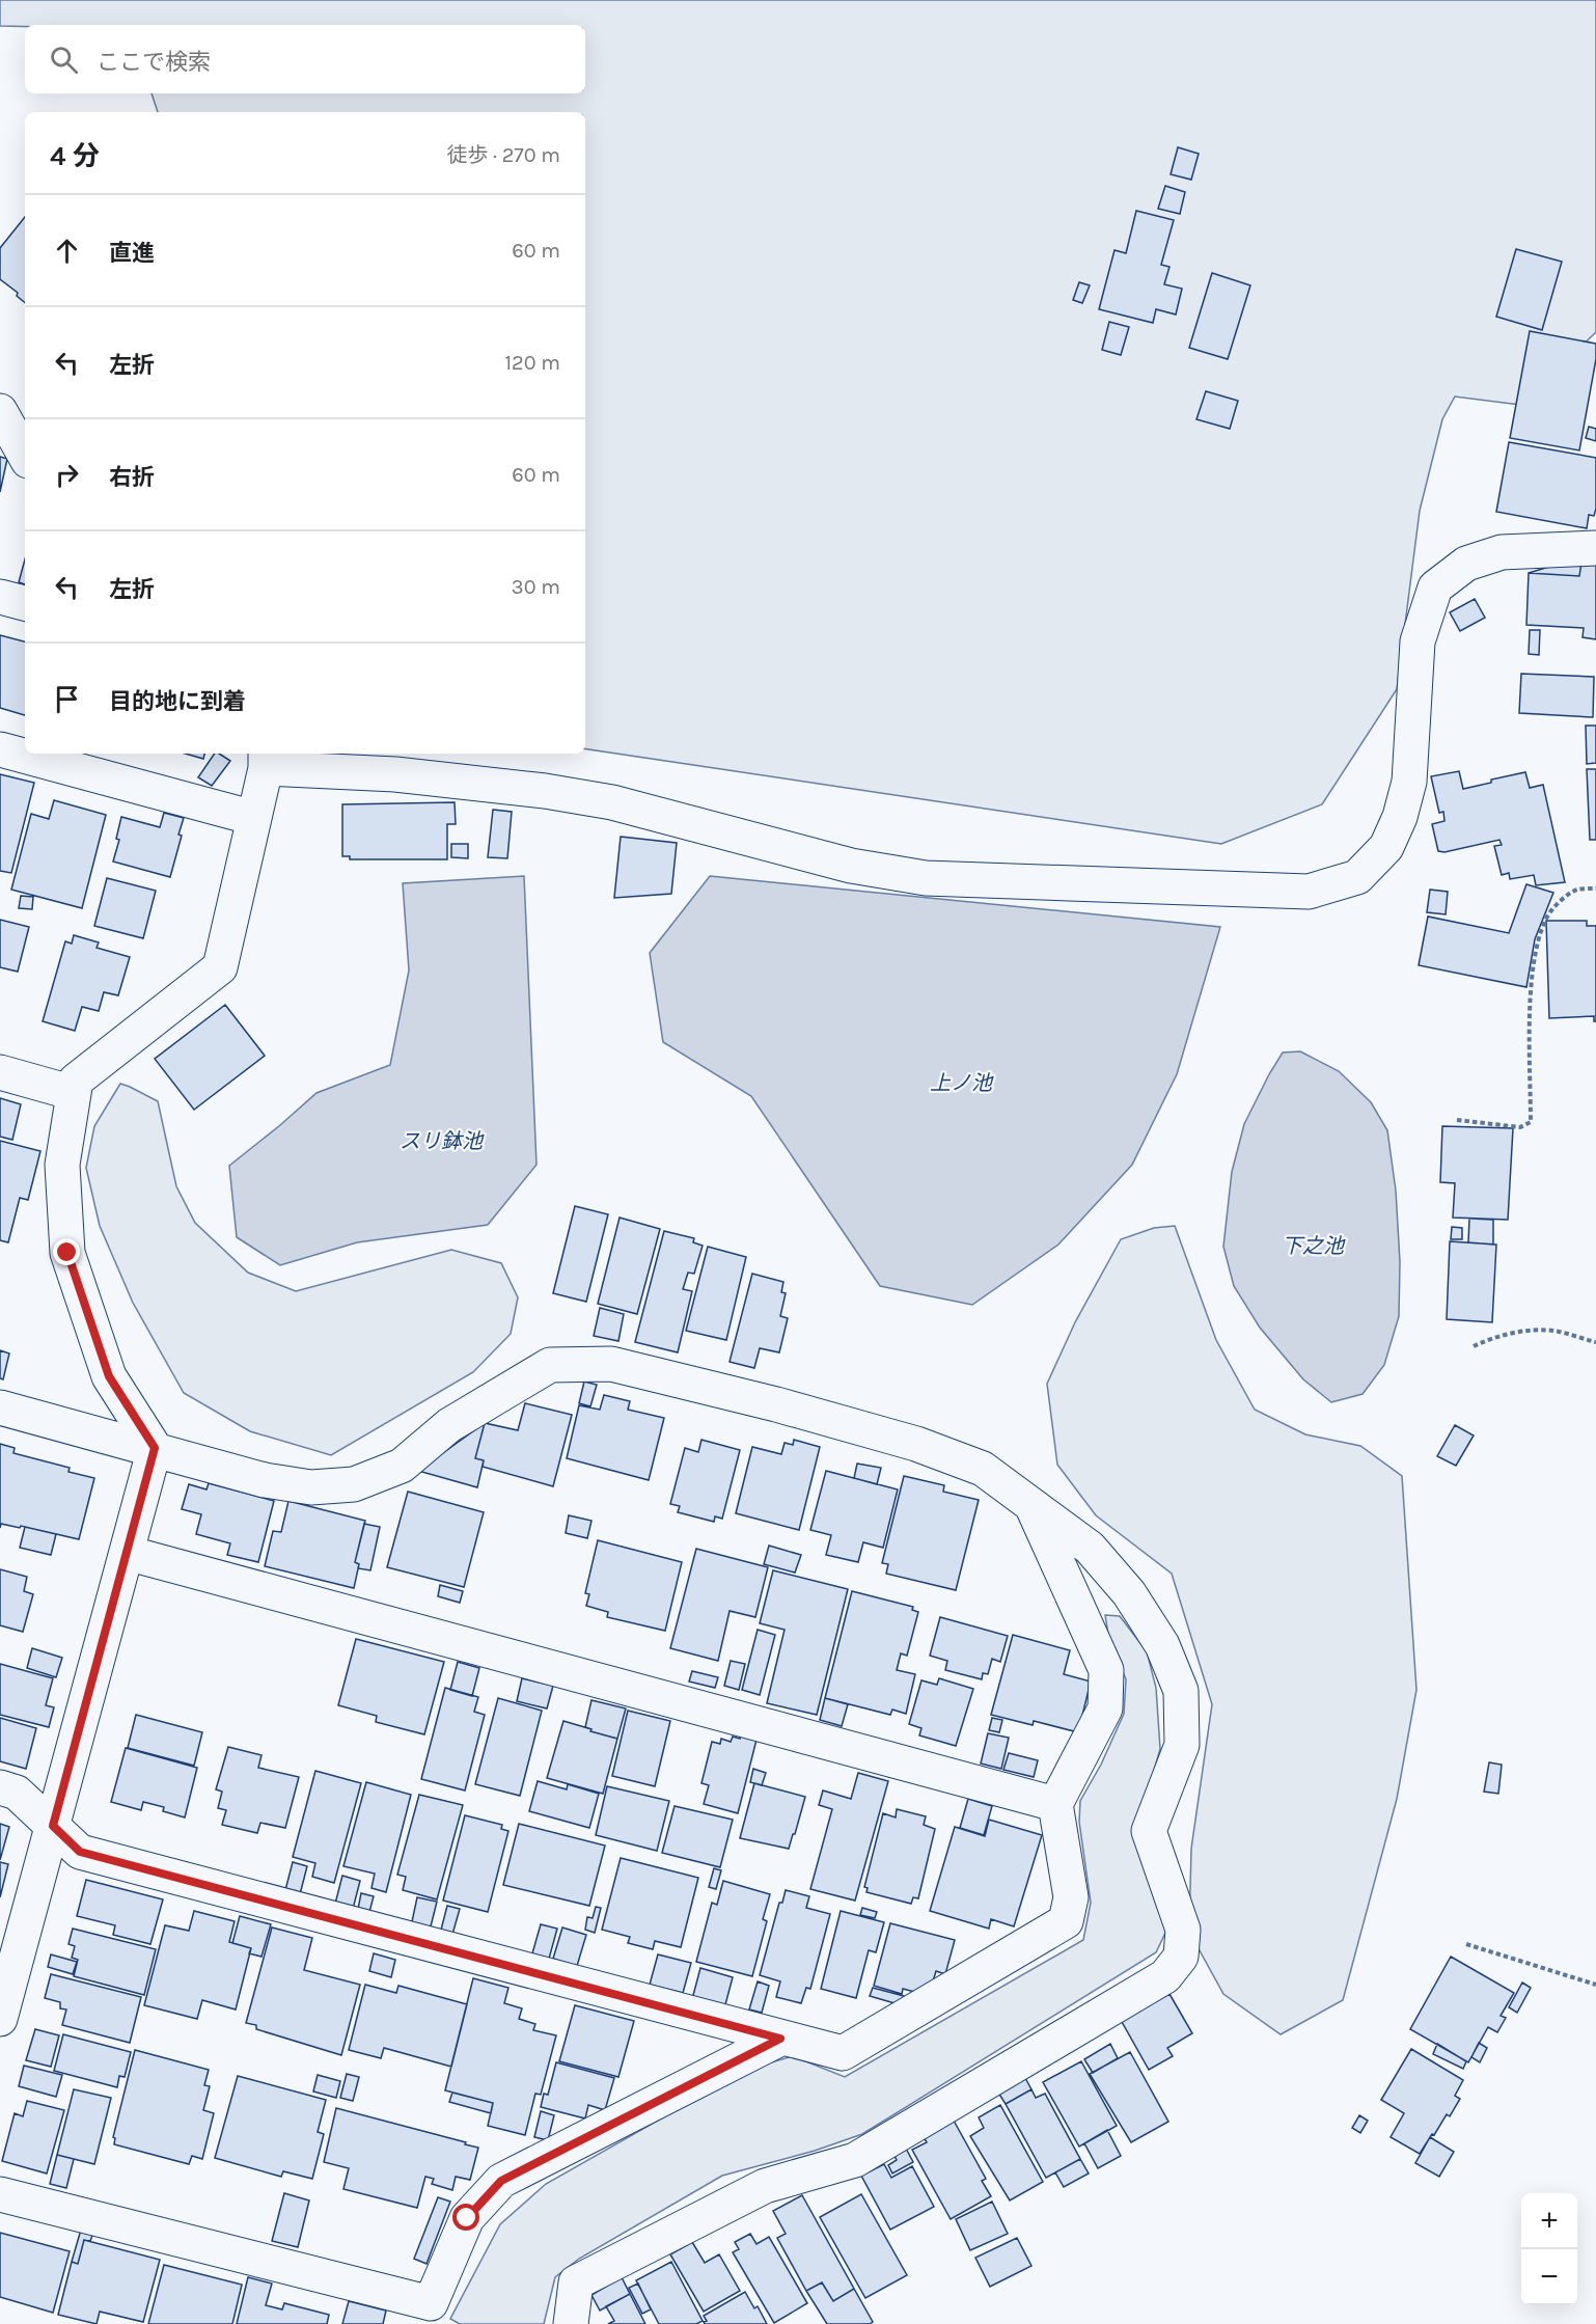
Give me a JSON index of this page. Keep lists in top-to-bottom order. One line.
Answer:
{"water":["上ノ池","スリ鉢池","下之池"],"page":{"search":"ここで検索","heading":["4 分","徒歩 · 270 m"],"list":[["直進","60 m"],["左折","120 m"],["右折","60 m"],["左折","30 m"],"目的地に到着"],"map_buttons":["+","−"]}}
